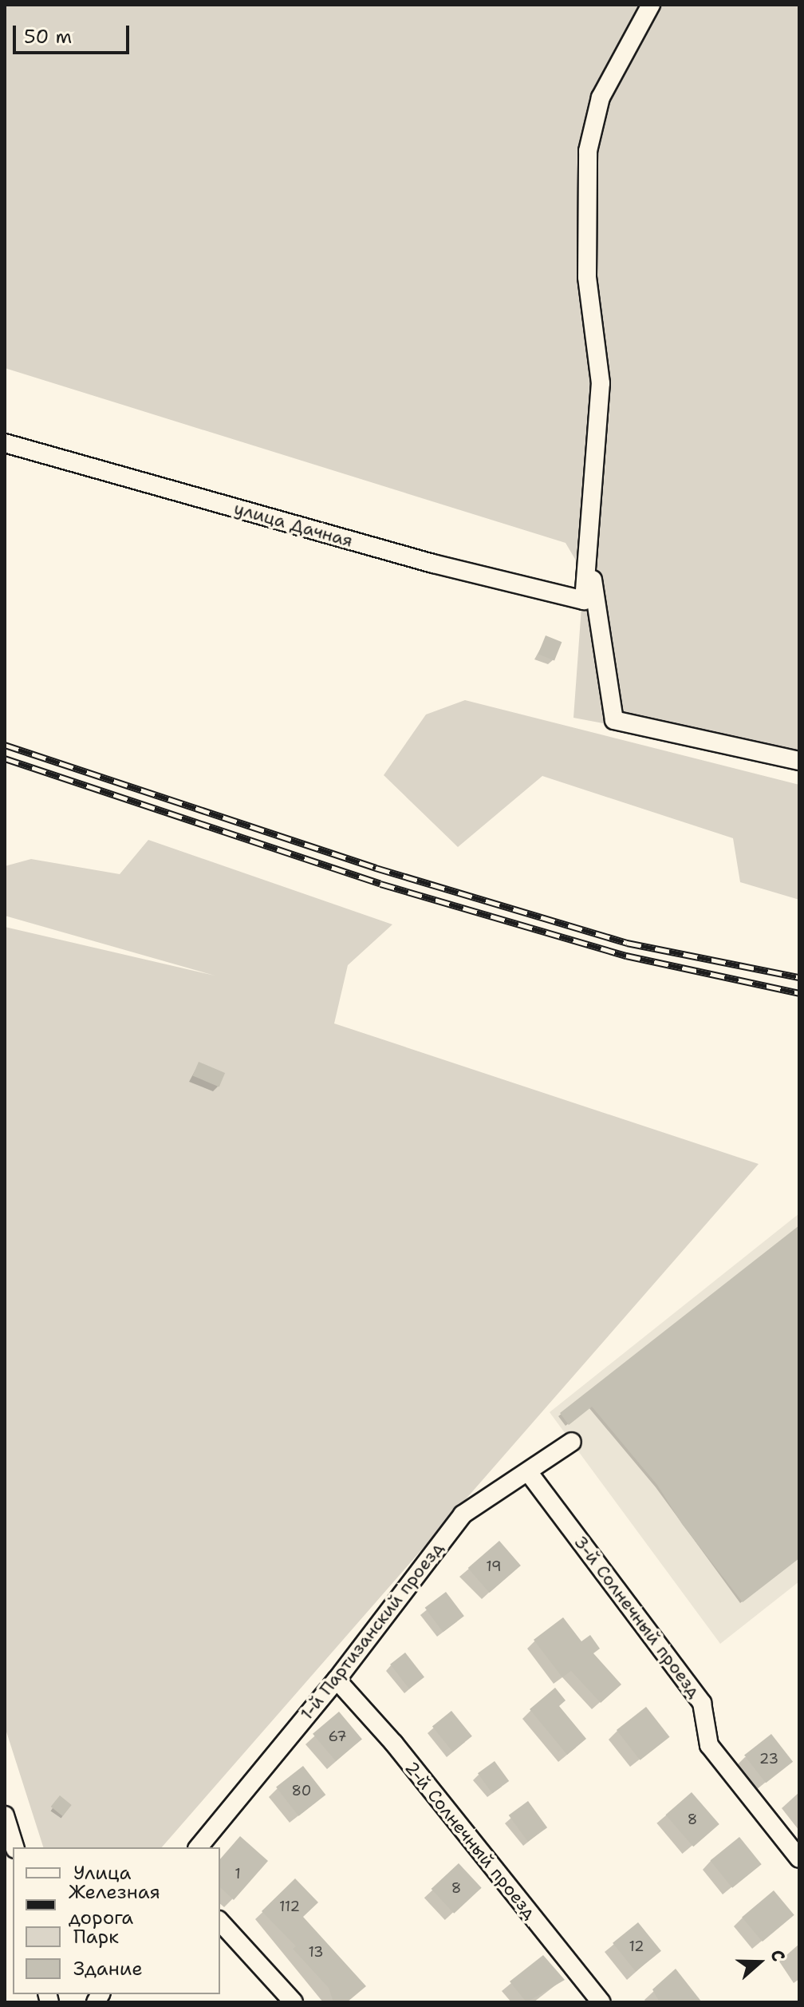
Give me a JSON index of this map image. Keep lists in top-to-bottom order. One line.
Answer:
{"streets":{"street":["улица Дачная","3-й Солнечный проезд","1-й Партизанский проезд","2-й Солнечный проезд"]},"crossings":[["3-й Солнечный проезд","1-й Партизанский проезд"],["1-й Партизанский проезд","2-й Солнечный проезд"]],"house_numbers":["19","67","23","80","8","1","8","112","12","13"],"legend":["Улица","Железная дорога","Парк","Здание"],"scale_bar":"50 m","north":"right"}
